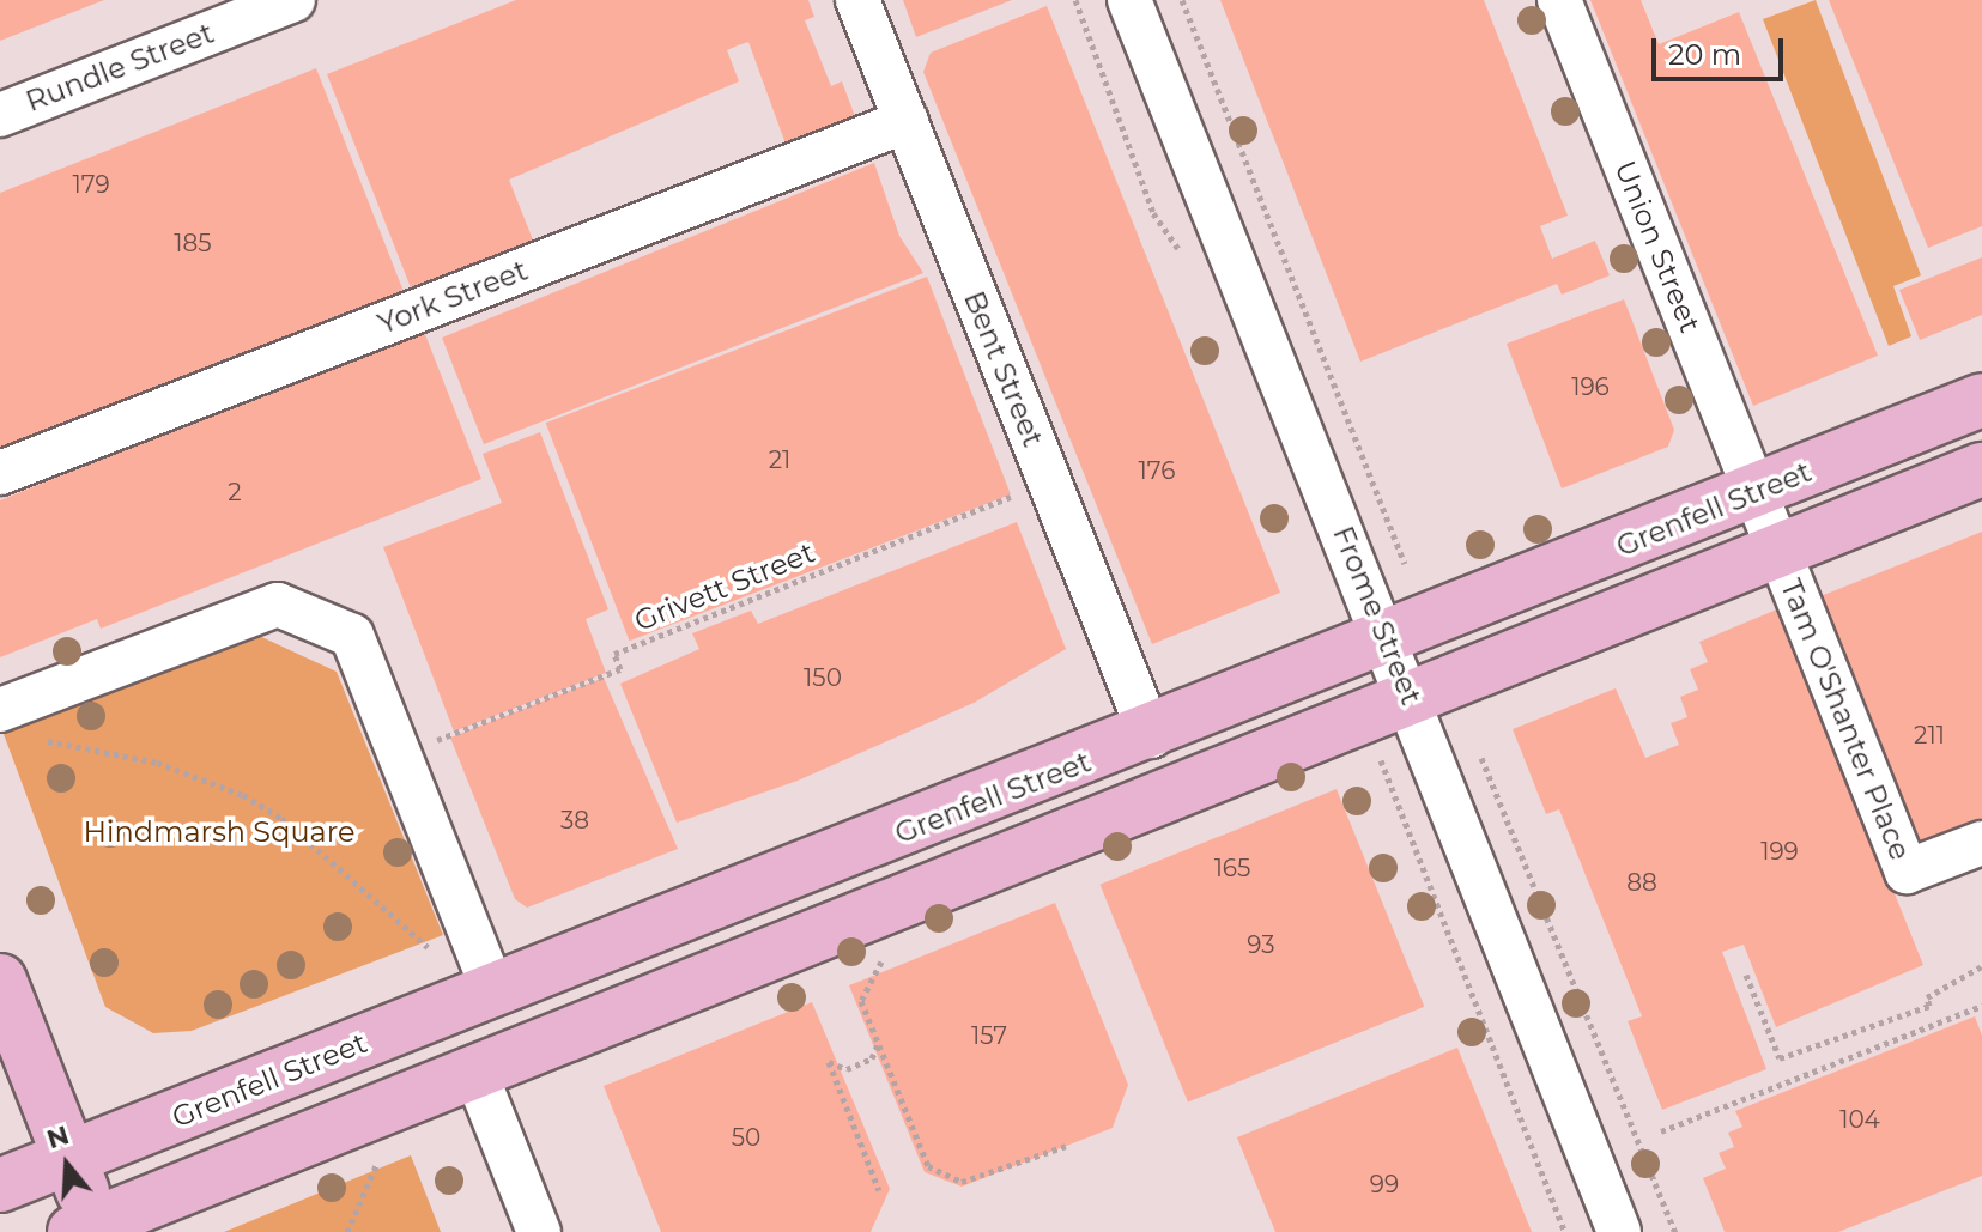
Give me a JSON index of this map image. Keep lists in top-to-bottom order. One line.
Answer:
{"streets":{"main road":["Grenfell Street"],"street":["Rundle Street","Union Street","York Street","Bent Street","Frome Street","Tam O'Shanter Place"],"path":["Grivett Street"]},"crossings":[["Union Street","Grenfell Street"],["Union Street","Tam O'Shanter Place"],["York Street","Bent Street"],["Bent Street","Grenfell Street"],["Bent Street","Grivett Street"],["Grenfell Street","Frome Street"],["Grenfell Street","Tam O'Shanter Place"]],"parks":["Hindmarsh Square"],"house_numbers":["179","185","196","21","176","2","150","211","38","199","165","88","93","157","104","50","99"],"scale_bar":"20 m","north":"top"}
